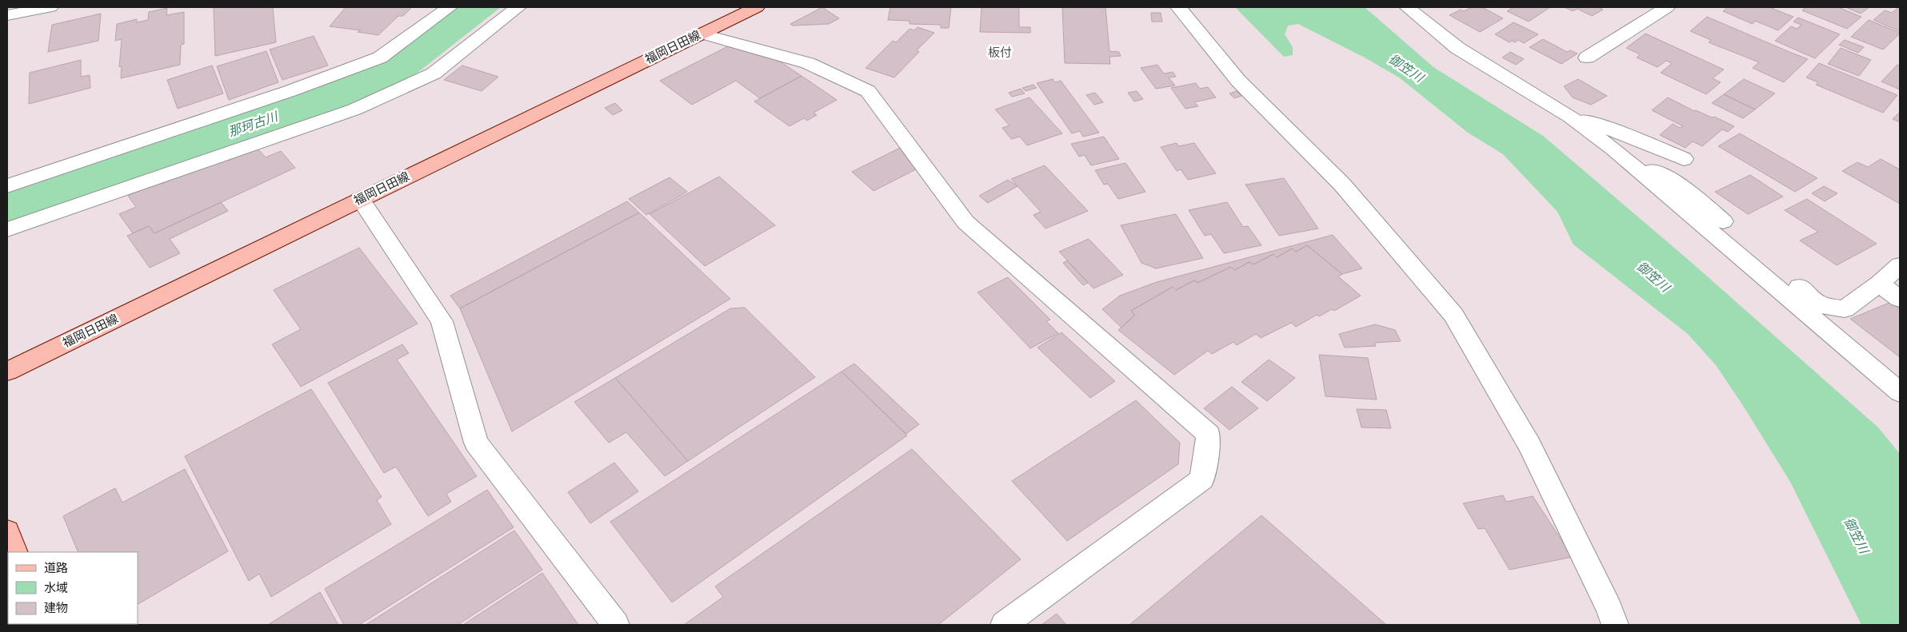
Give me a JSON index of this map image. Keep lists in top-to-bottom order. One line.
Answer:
{"streets":{"main road":["福岡日田線"]},"districts":["板付"],"water":["御笠川","那珂古川"],"legend":["道路","水域","建物"]}
